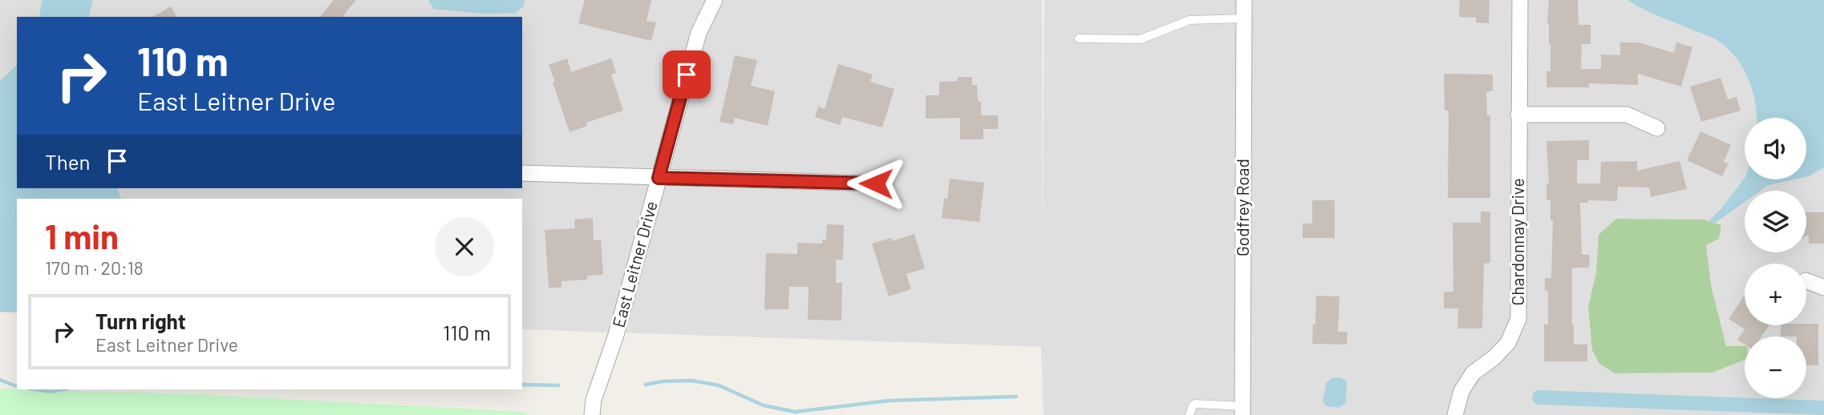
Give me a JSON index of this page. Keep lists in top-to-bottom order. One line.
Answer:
{"streets":{"street":["Godfrey Road","Chardonnay Drive","East Leitner Drive"]},"page":{"turn":["110 m","East Leitner Drive"],"map_buttons":["+","−"],"then":"Then","heading":["1 min","170 m · 20:18"],"list":[{"name":"Turn right","note":"East Leitner Drive","value":"110 m"}]}}
